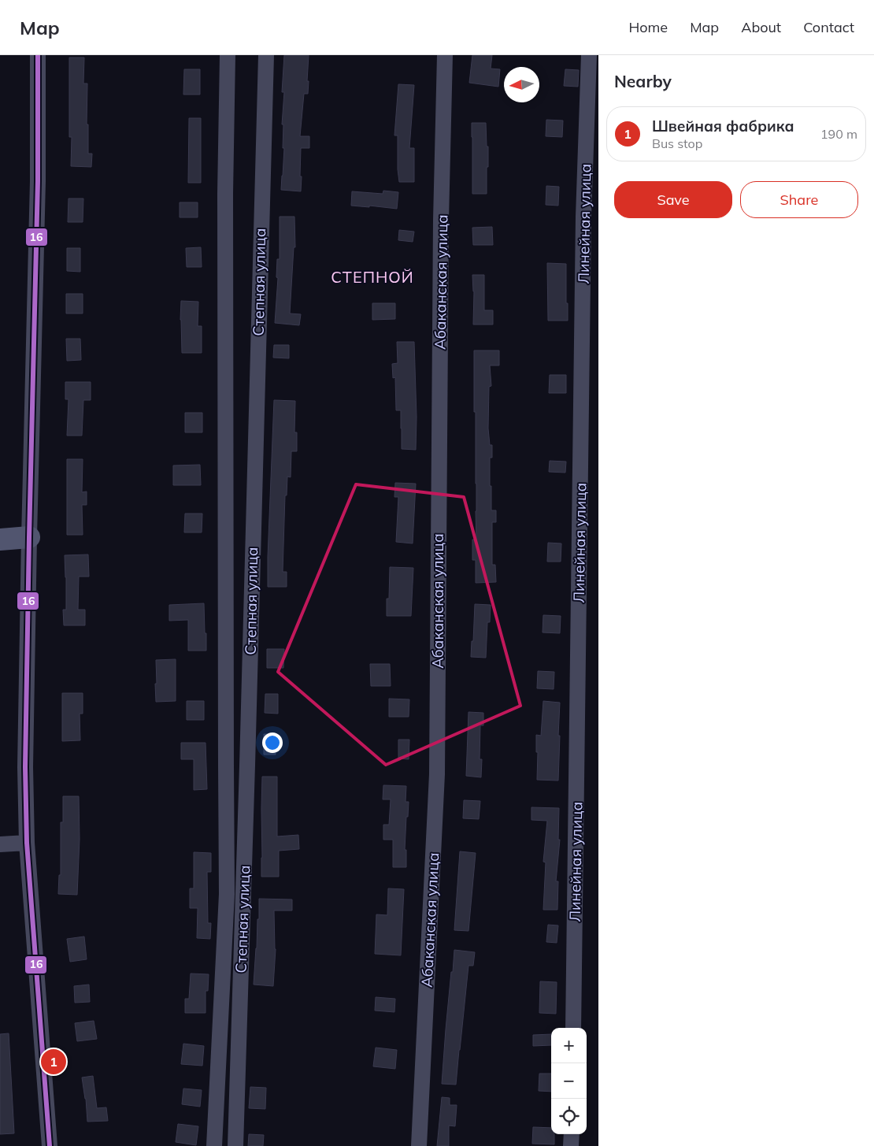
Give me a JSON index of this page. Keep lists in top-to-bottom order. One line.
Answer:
{"streets":{"street":["Линейная улица","Степная улица","Абаканская улица"]},"districts":["СТЕПНОЙ"],"lines":["transit line 16"],"north":"left","page":{"header":"Map","nav":["Home","Map","About","Contact"],"heading":"Nearby","list":[{"mark":"1","name":"Швейная фабрика","note":"Bus stop","value":"190 m"}],"buttons":["Save","Share"],"map_buttons":["+","−"],"pins":"1"}}
